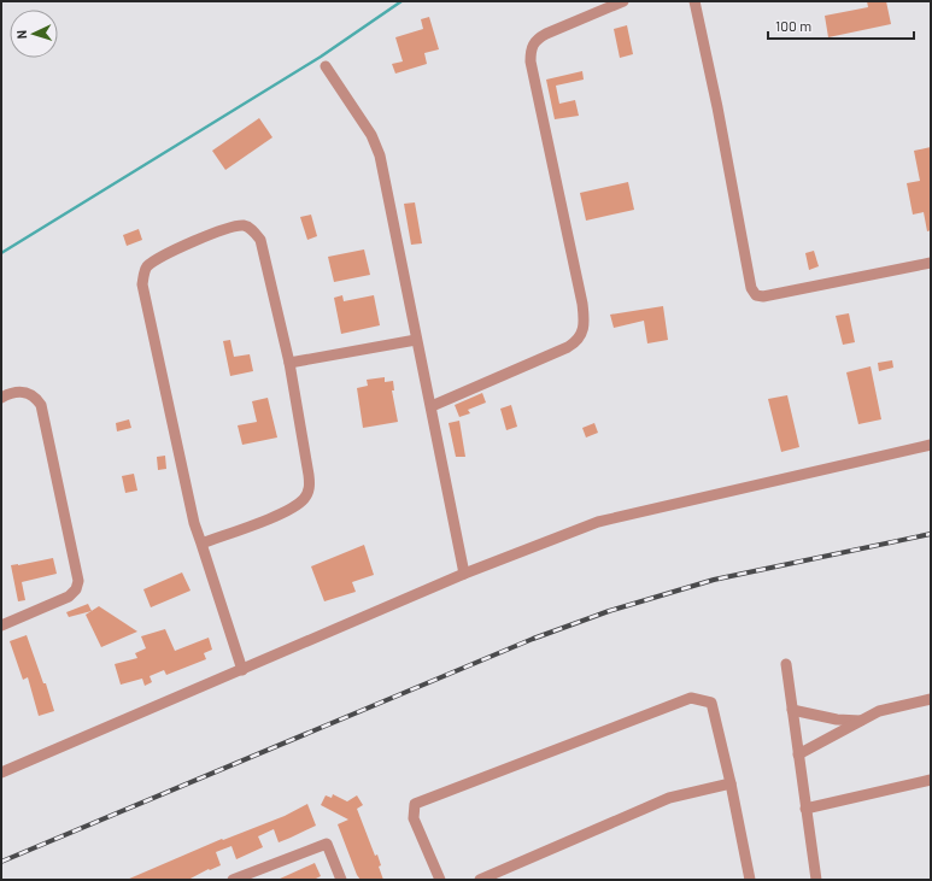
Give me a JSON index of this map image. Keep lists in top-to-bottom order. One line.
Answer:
{"scale_bar":"100 m","north":"left"}
